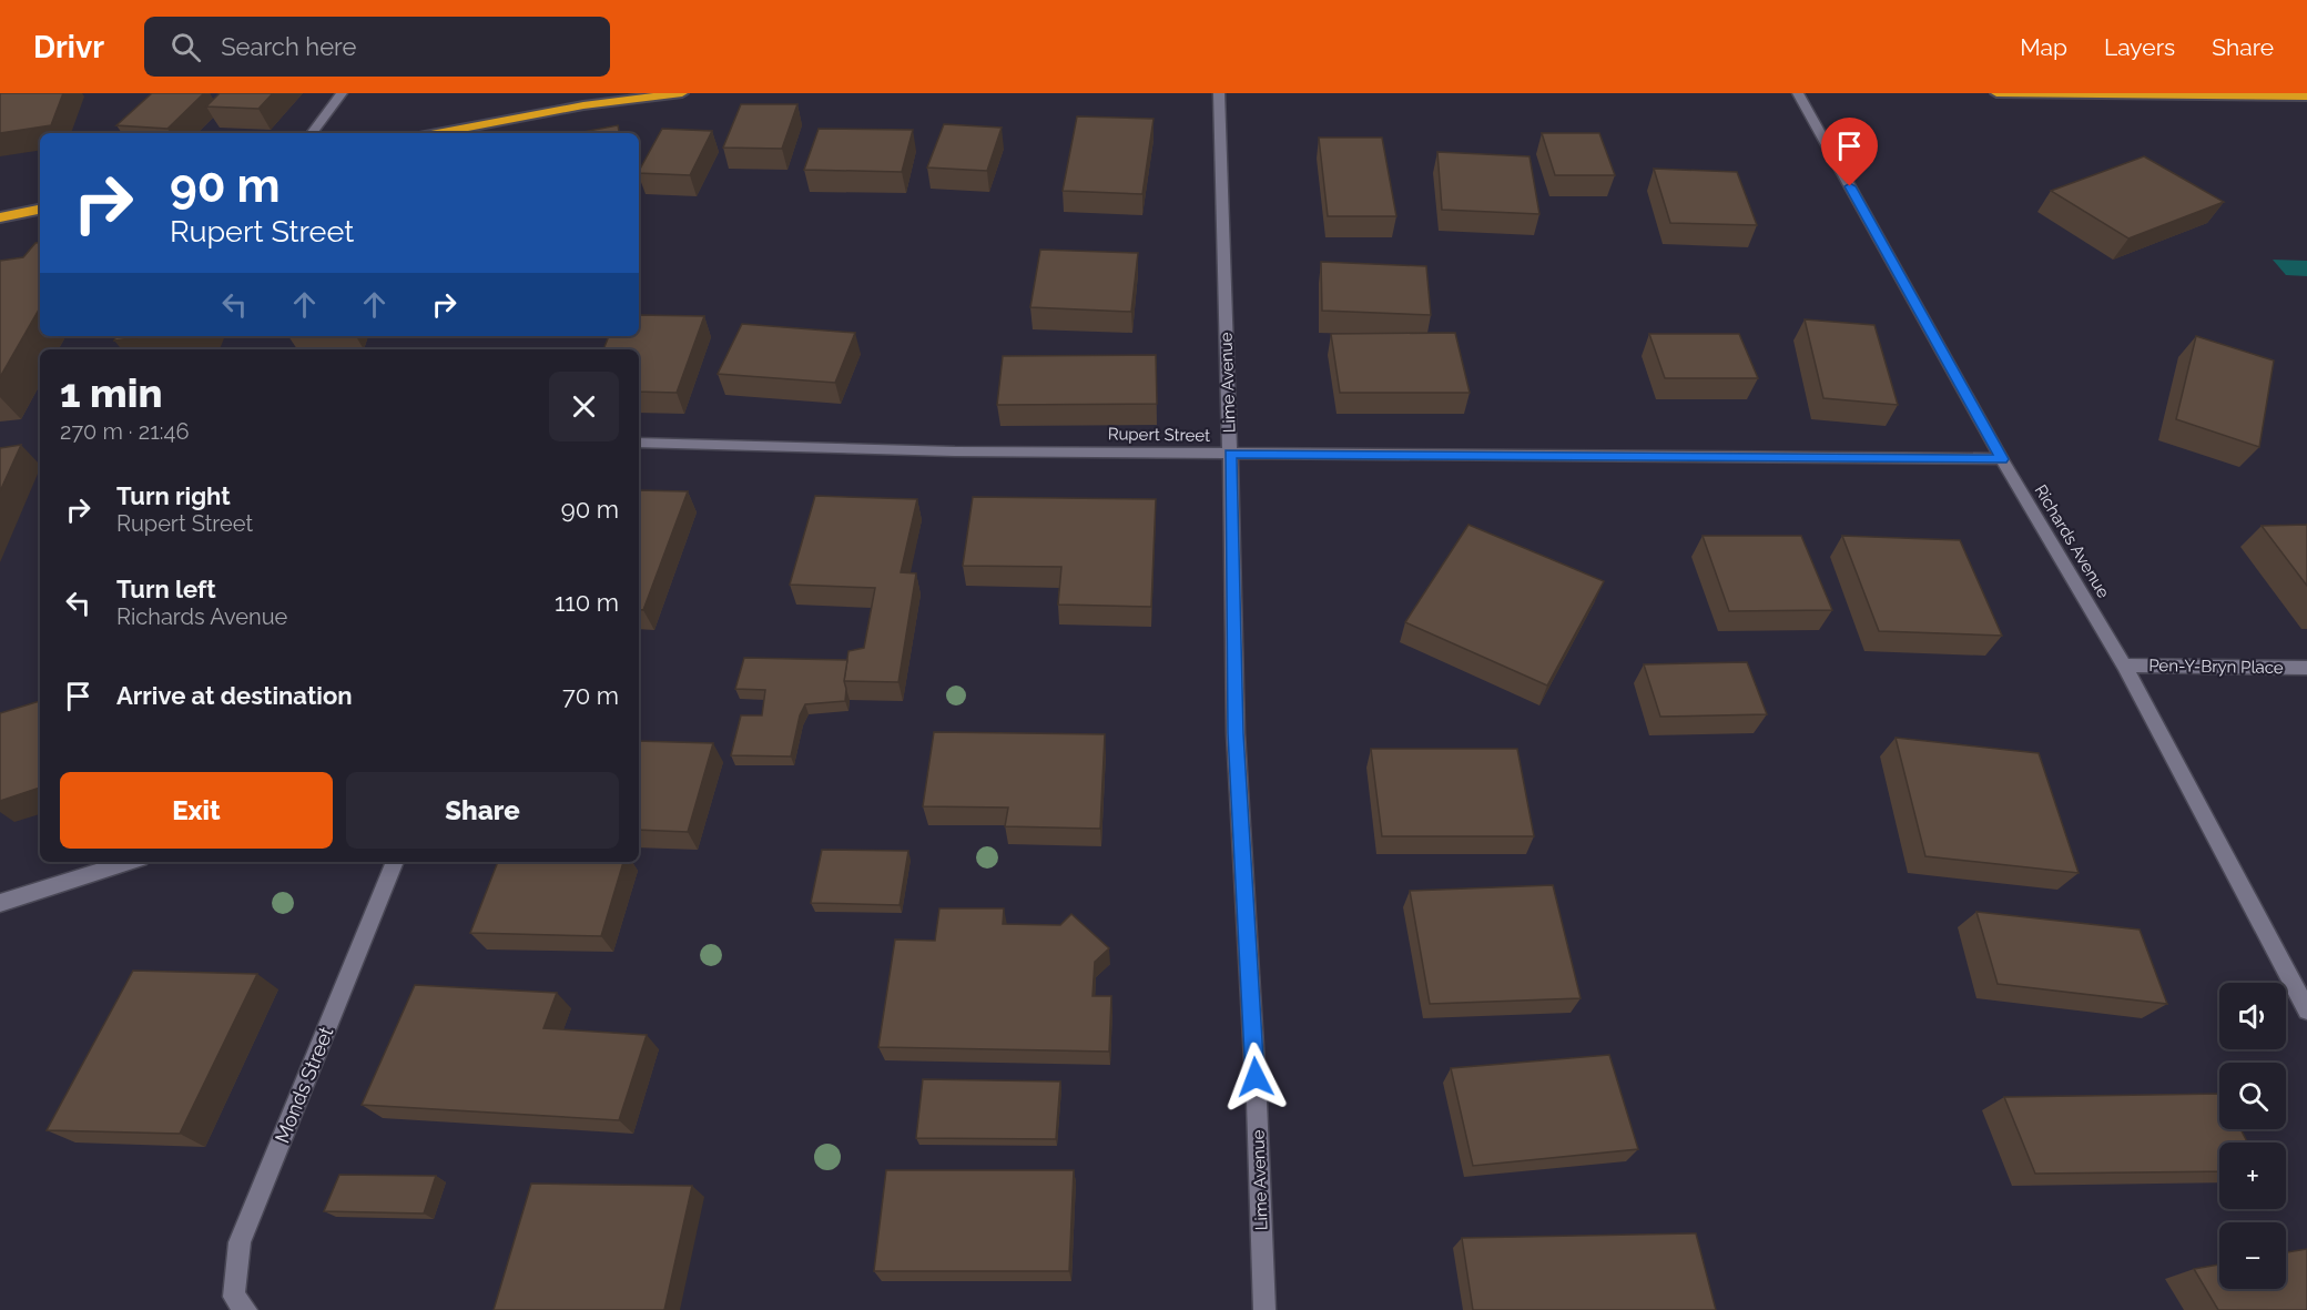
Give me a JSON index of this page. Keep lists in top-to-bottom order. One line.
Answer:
{"streets":{"street":["Lime Avenue","Rupert Street","Richards Avenue","Pen-Y-Bryn Place","Monds Street"]},"crossings":[["Lime Avenue","Rupert Street"],["Rupert Street","Richards Avenue"],["Richards Avenue","Pen-Y-Bryn Place"]],"page":{"header":"Drivr","search":"Search here","nav":["Map","Layers","Share"],"turn":["90 m","Rupert Street"],"heading":["1 min","270 m · 21:46"],"list":[{"name":"Turn right","note":"Rupert Street","value":"90 m"},{"name":"Turn left","note":"Richards Avenue","value":"110 m"},{"name":"Arrive at destination","value":"70 m"}],"buttons":["Exit","Share"],"map_buttons":["+","−"]}}
